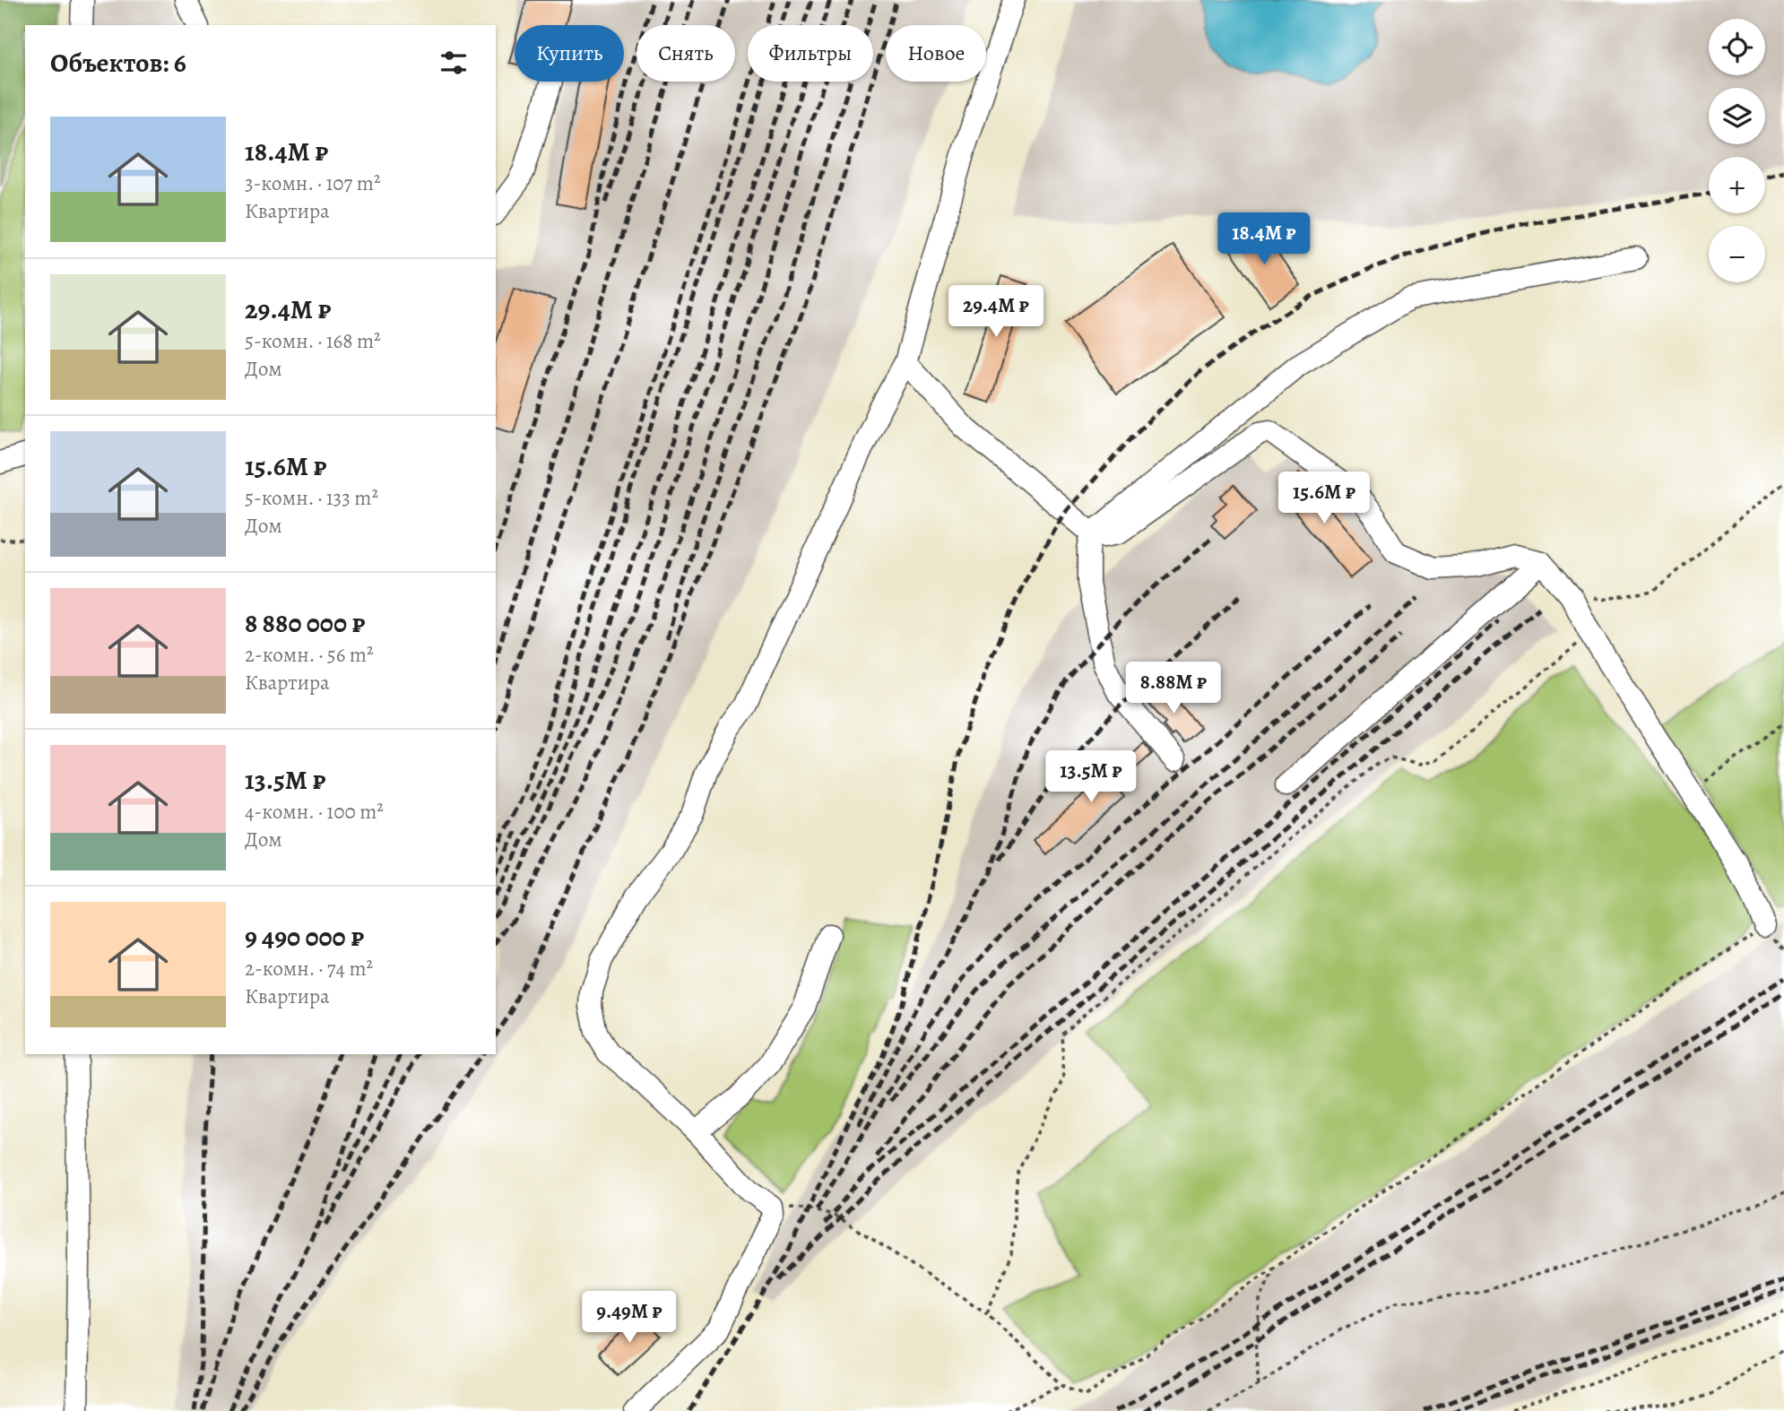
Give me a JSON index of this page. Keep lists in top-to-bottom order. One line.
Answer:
{"page":{"map_buttons":["+","−"],"chip":["Купить","Снять","Фильтры","Новое"],"heading":"Объектов: 6","list":[{"name":"18.4M ₽","note":"3-комн. · 107 m² · Квартира"},{"name":"29.4M ₽","note":"5-комн. · 168 m² · Дом"},{"name":"15.6M ₽","note":"5-комн. · 133 m² · Дом"},{"name":"8 880 000 ₽","note":"2-комн. · 56 m² · Квартира"},{"name":"13.5M ₽","note":"4-комн. · 100 m² · Дом"},{"name":"9 490 000 ₽","note":"2-комн. · 74 m² · Квартира"}],"price":["18.4M ₽","29.4M ₽","15.6M ₽","8.88M ₽","13.5M ₽","9.49M ₽"]}}
